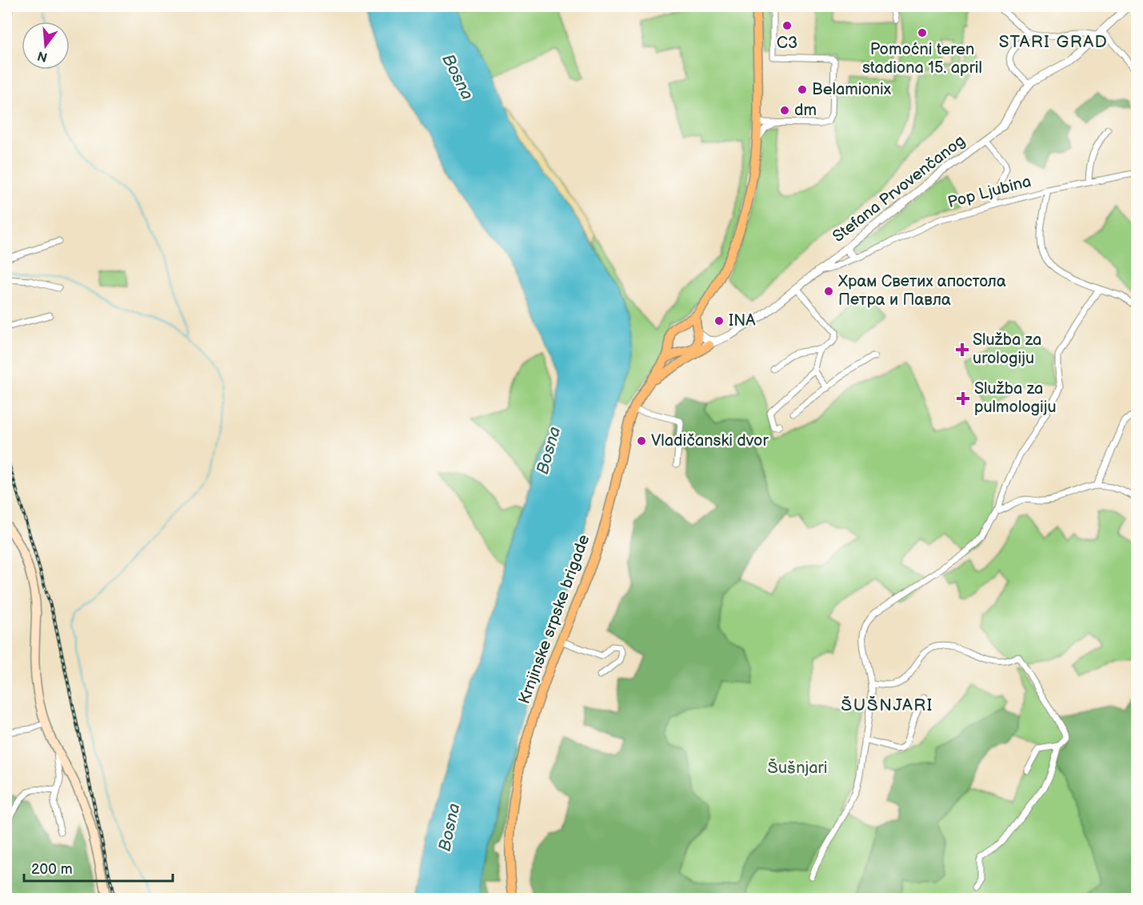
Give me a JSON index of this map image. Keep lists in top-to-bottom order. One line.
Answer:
{"streets":{"main road":["Krnjinske srpske brigade"],"street":["Stefana Prvovenčanog","Pop Ljubina"]},"crossings":[["Stefana Prvovenčanog","Pop Ljubina"],["Stefana Prvovenčanog","Krnjinske srpske brigade"]],"districts":["STARI GRAD","ŠUŠNJARI"],"water":["Bosna"],"parks":["Šušnjari"],"places":{"other":["C3","Pomoćni teren stadiona 15. april","Belamionix","dm","Храм Светих апостола Петра и Павла","INA","Vladičanski dvor"],"health":["Služba za urologiju","Služba za pulmologiju"]},"scale_bar":"200 m","north":"bottom"}
